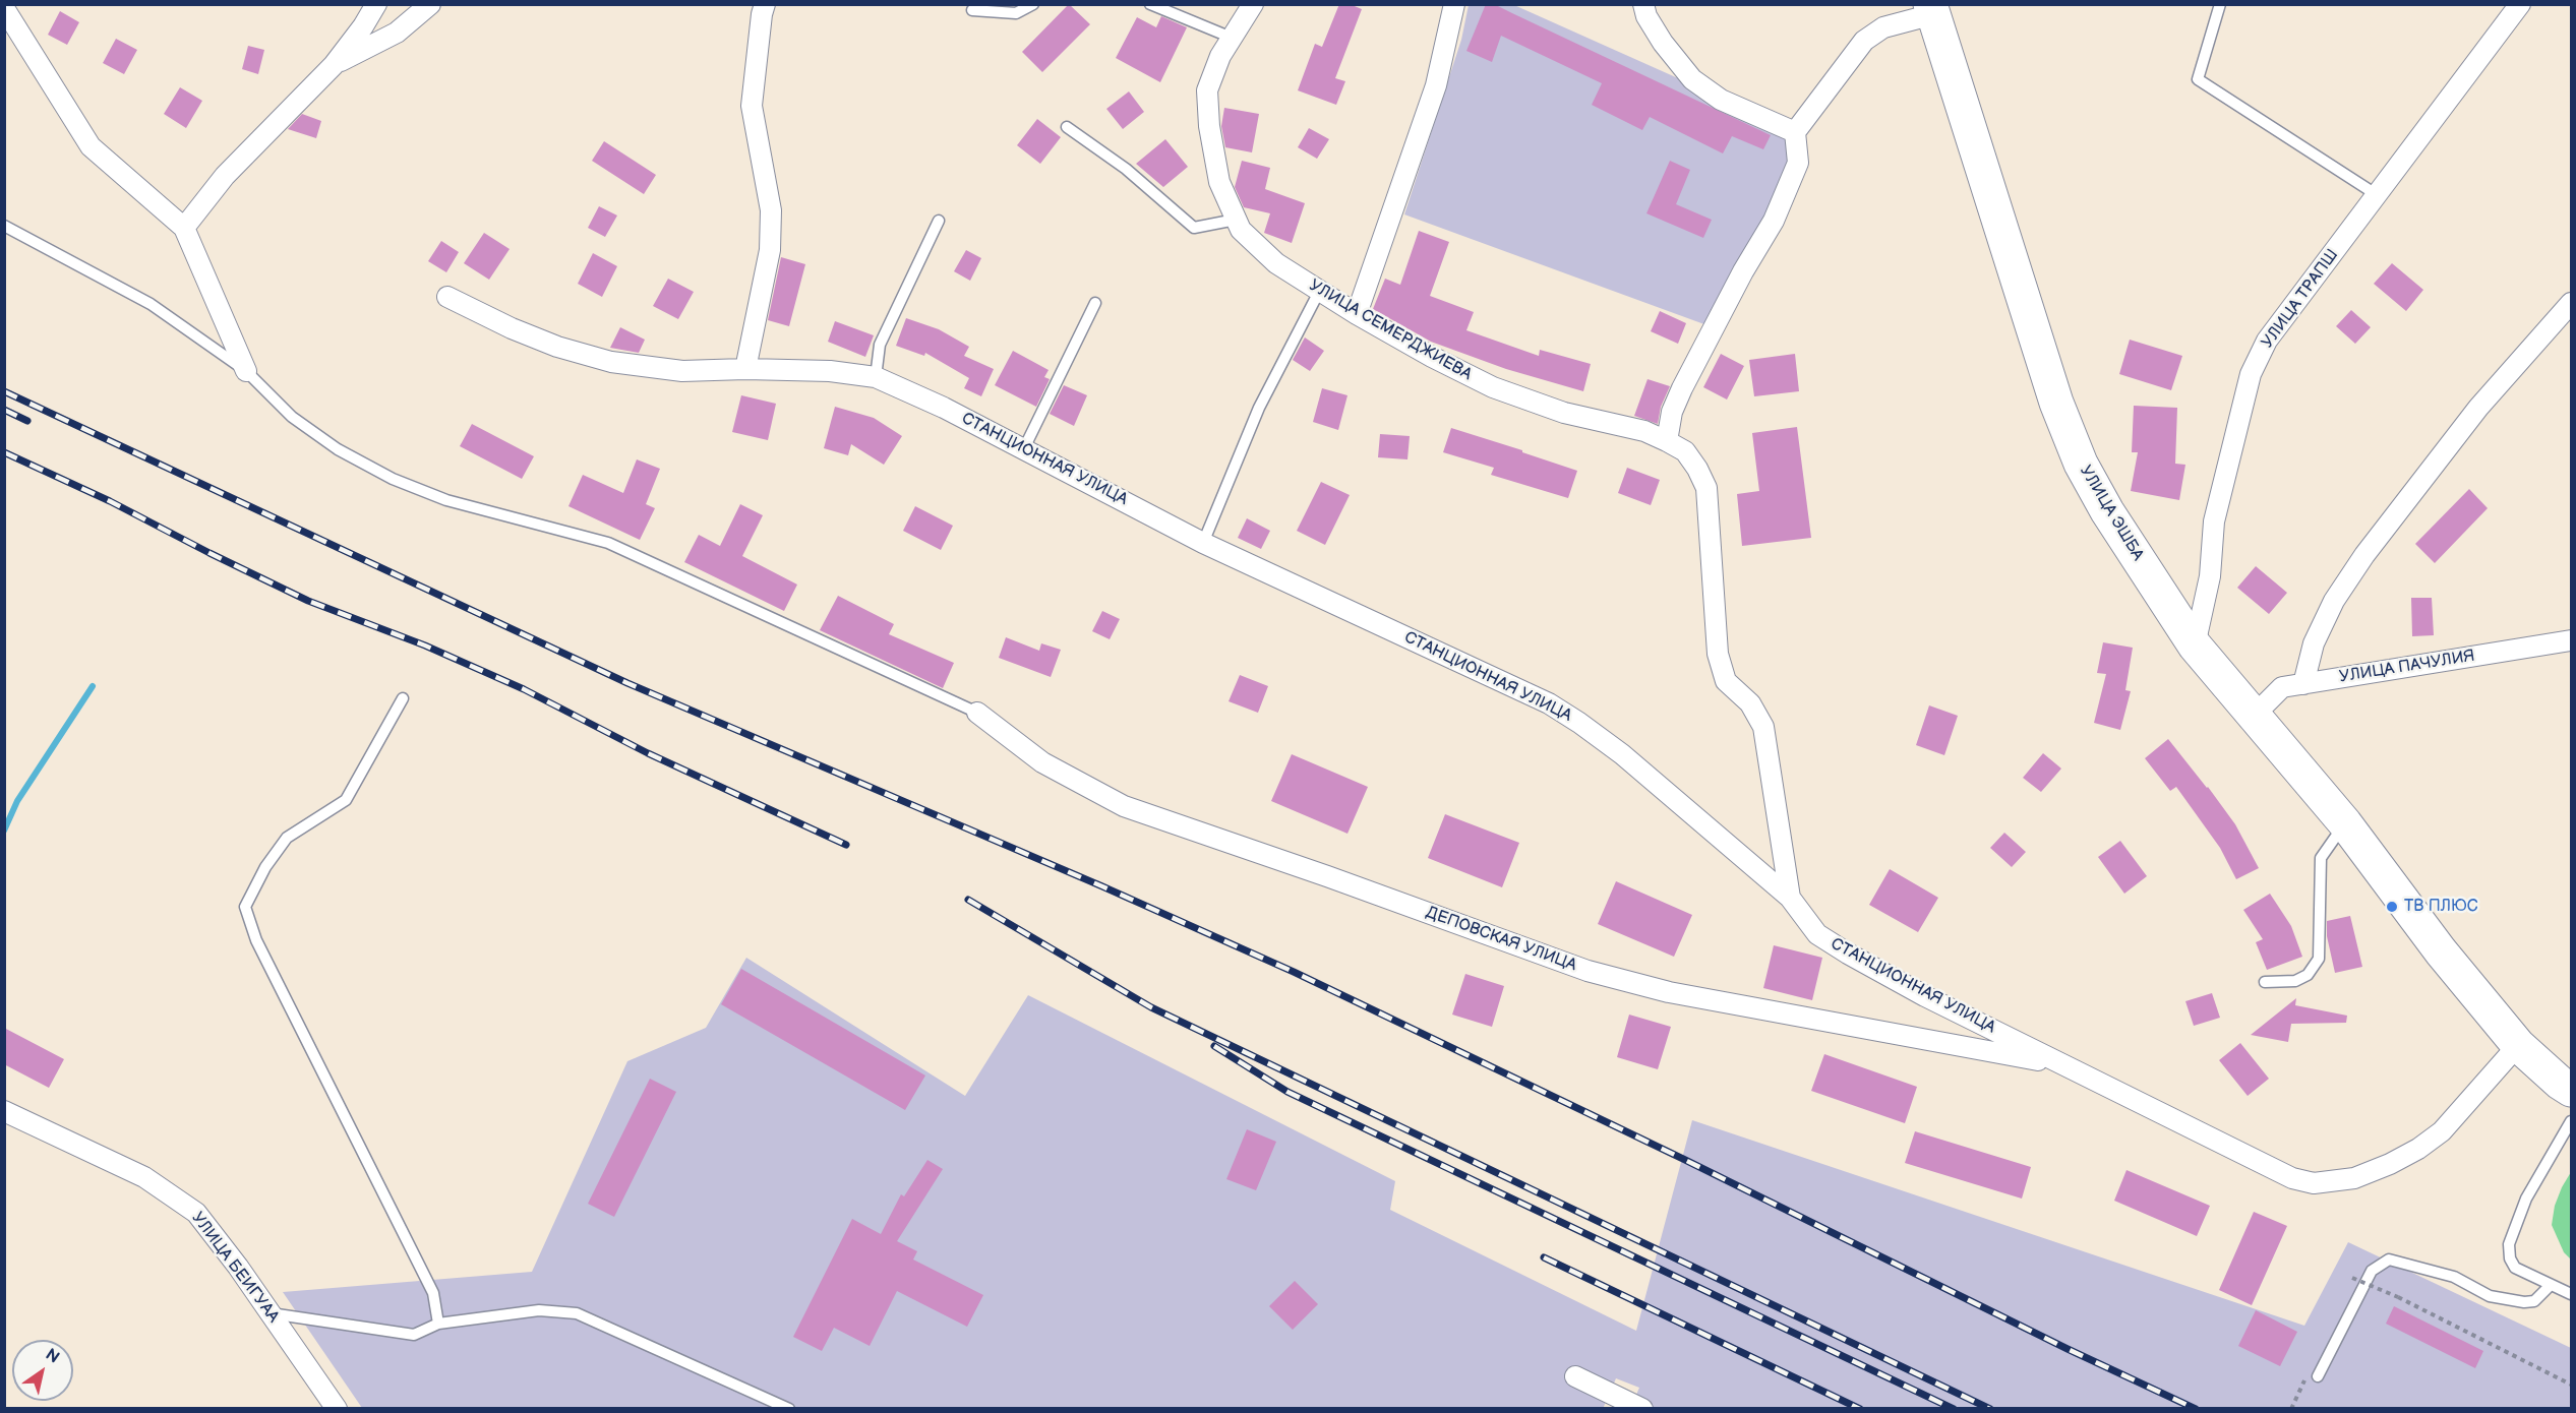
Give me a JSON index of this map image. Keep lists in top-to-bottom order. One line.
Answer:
{"streets":{"highway":["УЛИЦА ЭШБА"],"street":["УЛИЦА ТРАПШ","УЛИЦА СЕМЕРДЖИЕВА","СТАНЦИОННАЯ УЛИЦА","УЛИЦА ПАЧУЛИЯ","ДЕПОВСКАЯ УЛИЦА","УЛИЦА БЕИГУАА"]},"crossings":[["УЛИЦА ТРАПШ","УЛИЦА ЭШБА"],["УЛИЦА СЕМЕРДЖИЕВА","СТАНЦИОННАЯ УЛИЦА"],["СТАНЦИОННАЯ УЛИЦА","УЛИЦА ЭШБА"],["СТАНЦИОННАЯ УЛИЦА","ДЕПОВСКАЯ УЛИЦА"],["УЛИЦА ЭШБА","УЛИЦА ПАЧУЛИЯ"]],"places":["ТВ ПЛЮС"],"north":"top right"}
